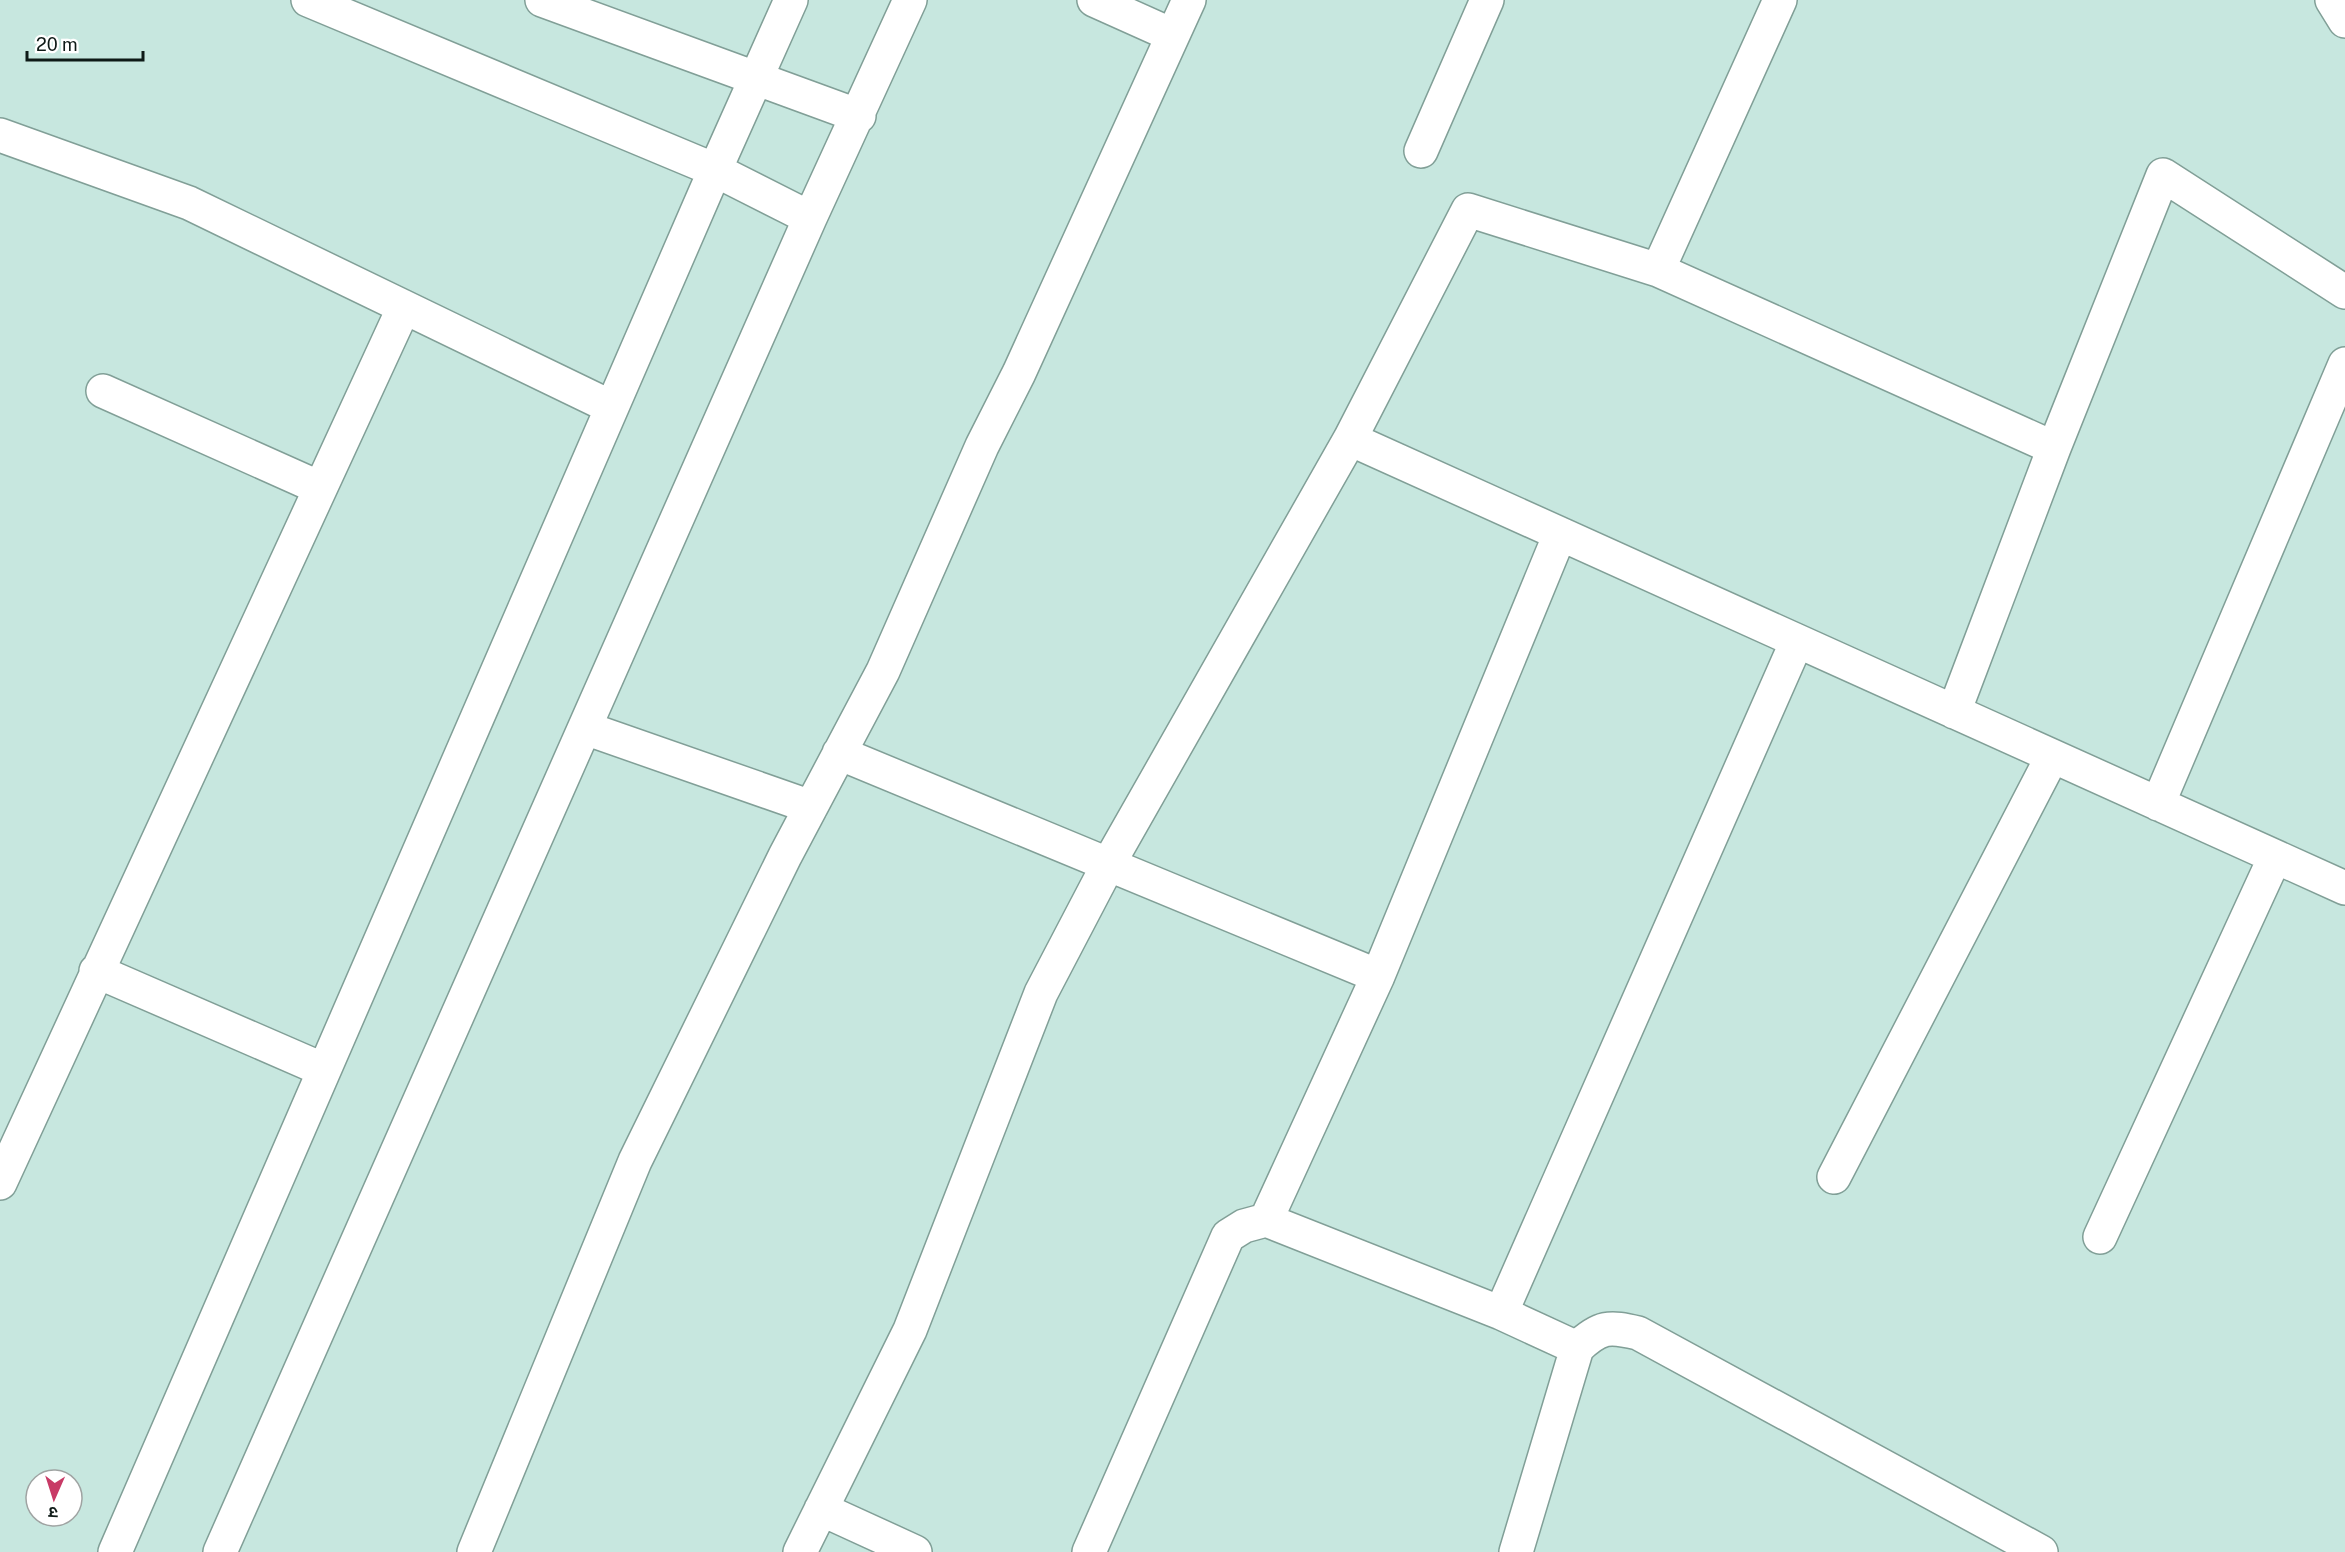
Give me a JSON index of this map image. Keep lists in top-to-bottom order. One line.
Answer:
{"scale_bar":"20 m","north":"bottom"}
